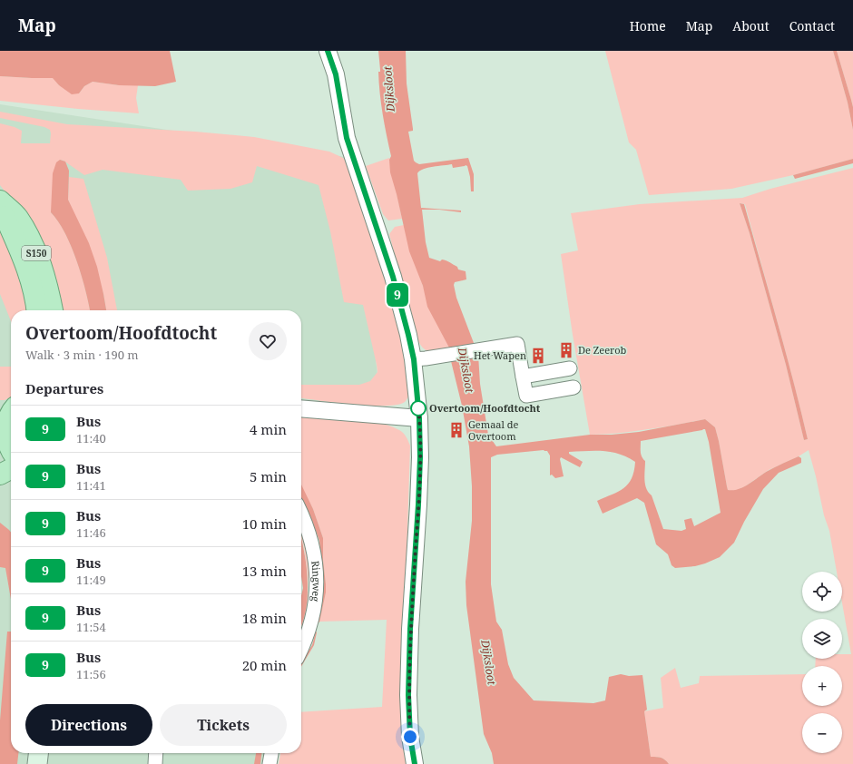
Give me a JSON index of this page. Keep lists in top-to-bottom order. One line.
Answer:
{"streets":{"main road":["S150"],"street":["Ringweg"]},"water":["Dijksloot"],"places":{"building":["De Zeerob","Het Wapen","Gemaal de Overtoom"],"other":["Overtoom/Hoofdtocht"]},"lines":["bus line 9"],"page":{"header":"Map","nav":["Home","Map","About","Contact"],"on_map":"9","heading":[["Overtoom/Hoofdtocht","Walk · 3 min · 190 m"],"Departures"],"list":[{"mark":"9","name":"Bus","note":"11:40","value":"4 min"},{"mark":"9","name":"Bus","note":"11:41","value":"5 min"},{"mark":"9","name":"Bus","note":"11:46","value":"10 min"},{"mark":"9","name":"Bus","note":"11:49","value":"13 min"},{"mark":"9","name":"Bus","note":"11:54","value":"18 min"},{"mark":"9","name":"Bus","note":"11:56","value":"20 min"}],"map_buttons":["+","−"],"buttons":["Directions","Tickets"]}}
